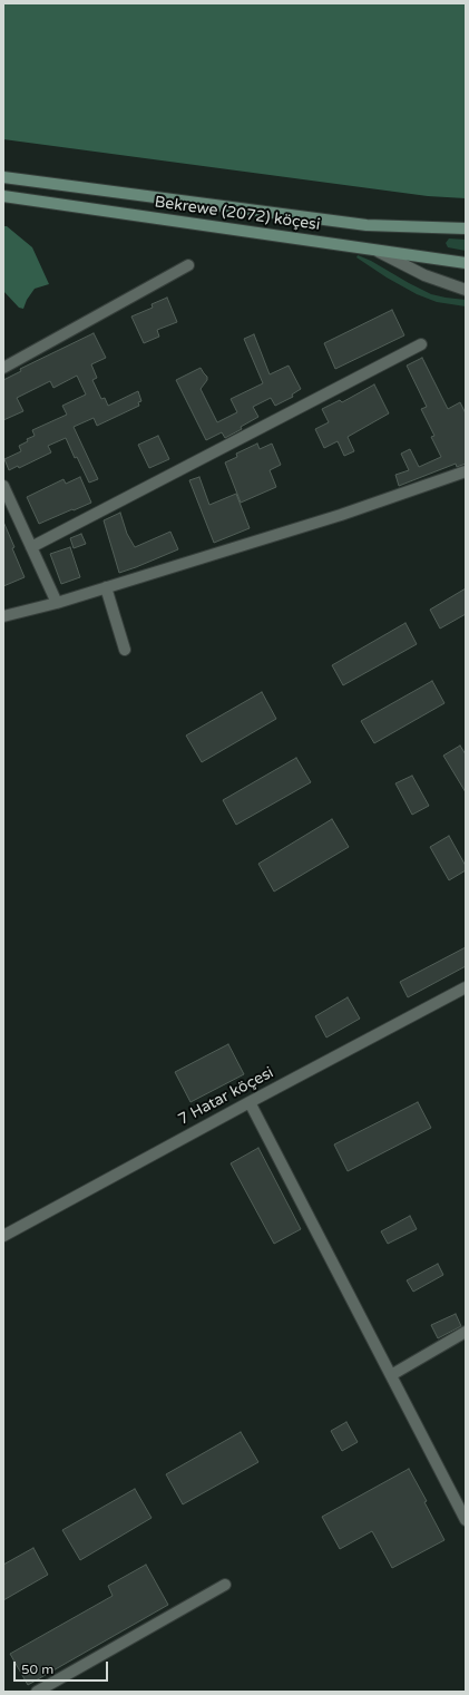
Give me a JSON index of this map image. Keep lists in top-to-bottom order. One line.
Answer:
{"streets":{"main road":["Bekrewe (2072) köçesi"],"street":["7 Hatar köçesi"]},"scale_bar":"50 m"}
